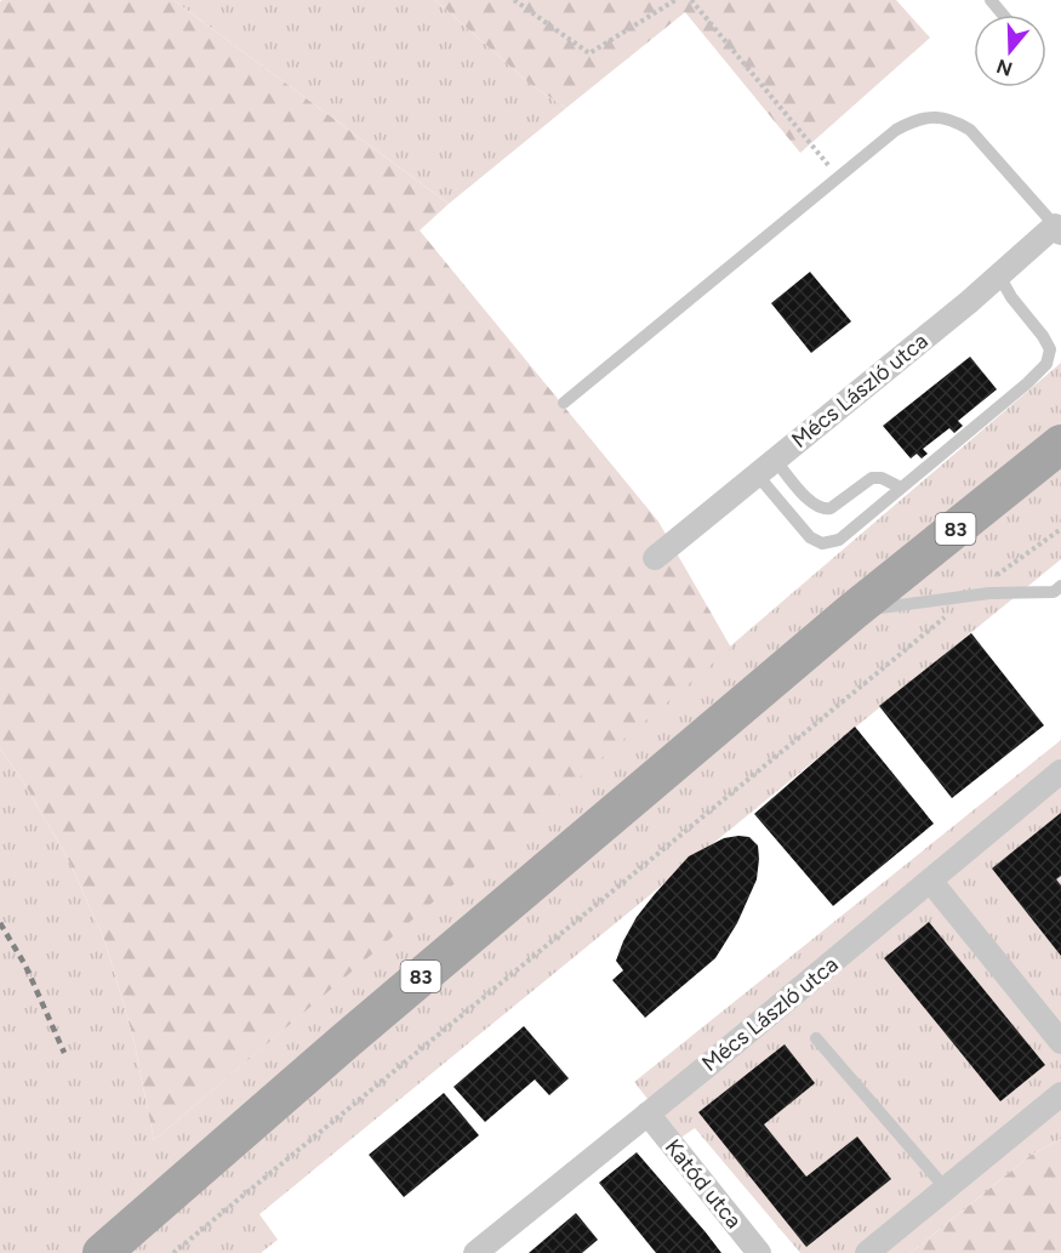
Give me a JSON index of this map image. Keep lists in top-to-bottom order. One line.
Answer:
{"streets":{"main road":["83"],"street":["Mécs László utca","Katód utca"]},"crossings":[["Mécs László utca","Katód utca"]],"north":"bottom"}
